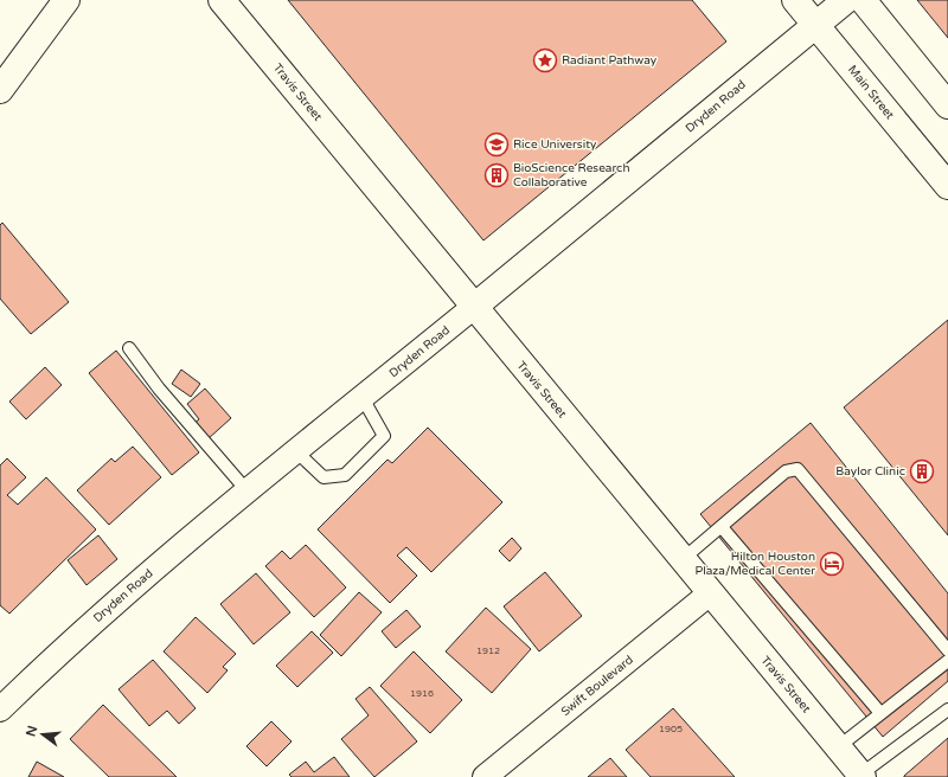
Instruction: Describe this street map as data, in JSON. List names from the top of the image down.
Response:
{
  "streets": {
    "street": [
      "Travis Street",
      "Main Street",
      "Dryden Road",
      "Swift Boulevard"
    ]
  },
  "crossings": [
    ["Travis Street", "Dryden Road"],
    ["Travis Street", "Swift Boulevard"],
    ["Main Street", "Dryden Road"]
  ],
  "places": {
    "place": ["Radiant Pathway"],
    "school or university": ["Rice University"],
    "building": ["BioScience Research Collaborative", "Baylor Clinic"],
    "hotel": ["Hilton Houston Plaza/Medical Center"]
  },
  "house_numbers": ["1912", "1916", "1905"],
  "north": "left"
}
